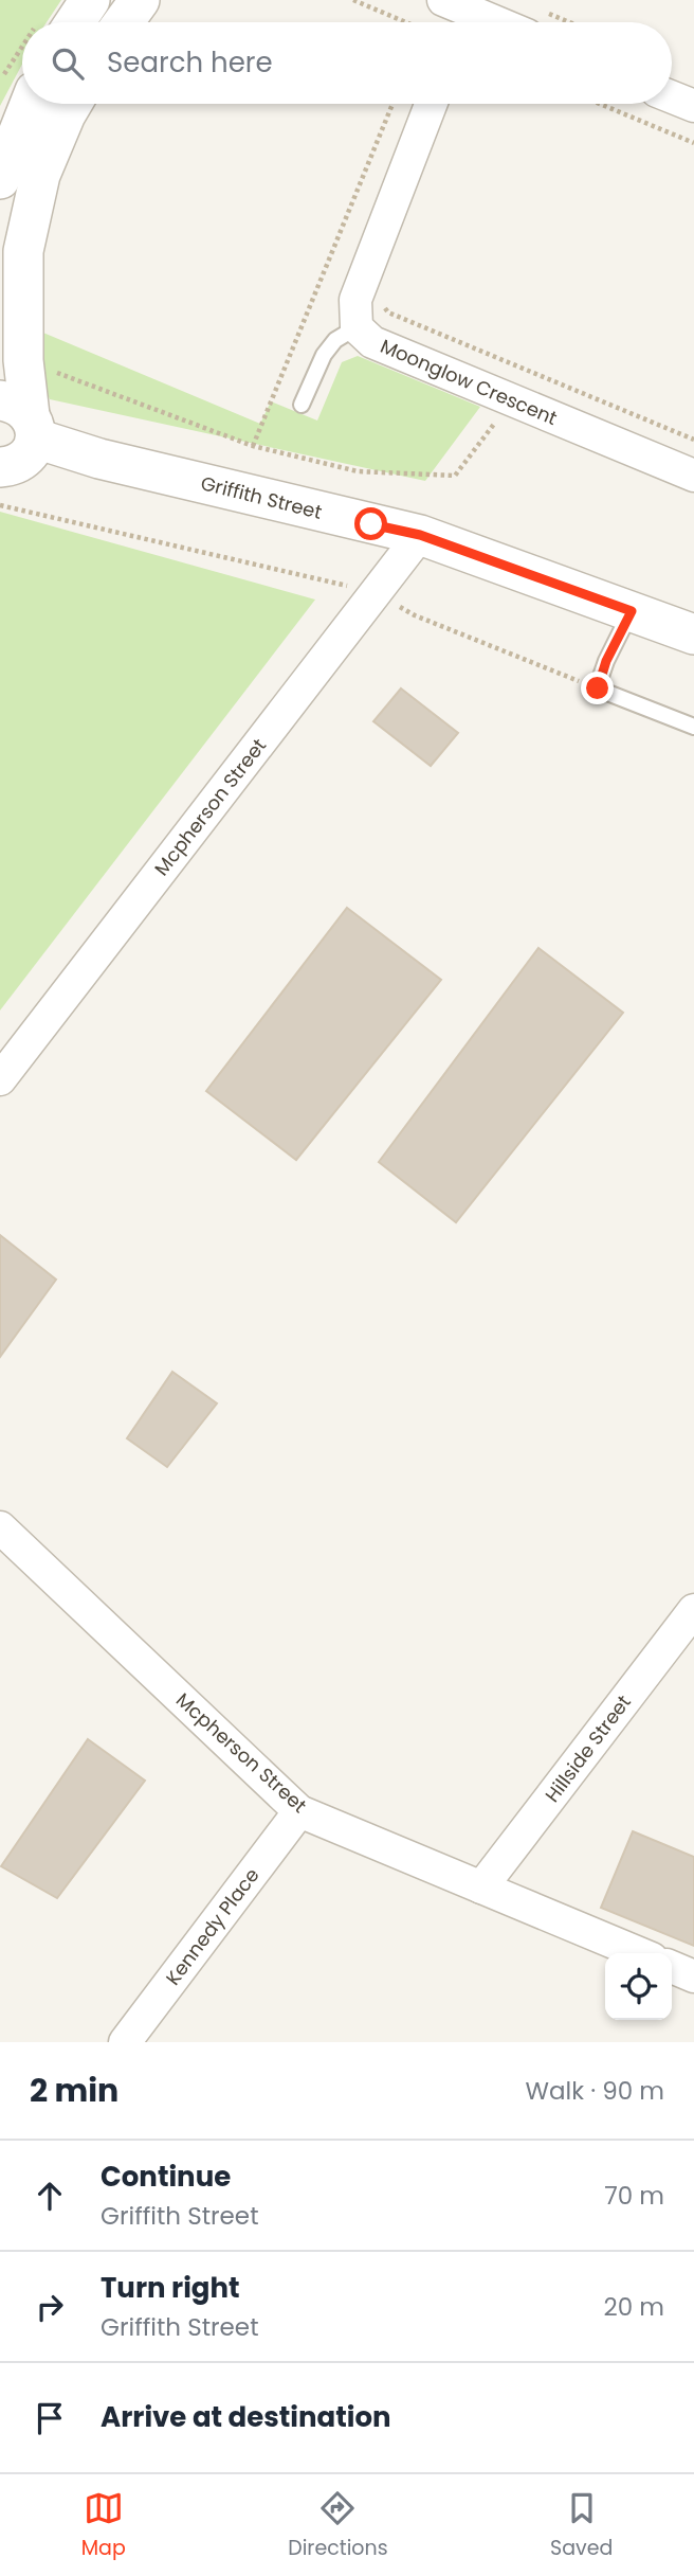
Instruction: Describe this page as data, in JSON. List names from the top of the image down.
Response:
{
  "streets": {
    "street": [
      "Moonglow Crescent",
      "Griffith Street",
      "Mcpherson Street",
      "Hillside Street",
      "Kennedy Place"
    ]
  },
  "crossings": [
    ["Griffith Street", "Mcpherson Street"],
    ["Mcpherson Street", "Hillside Street"],
    ["Mcpherson Street", "Kennedy Place"]
  ],
  "page": {
    "search": "Search here",
    "heading": ["2 min", "Walk · 90 m"],
    "list": [
      ["Continue", "Griffith Street", "70 m"],
      ["Turn right", "Griffith Street", "20 m"],
      "Arrive at destination"
    ],
    "nav": ["Map", "Directions", "Saved"]
  }
}
